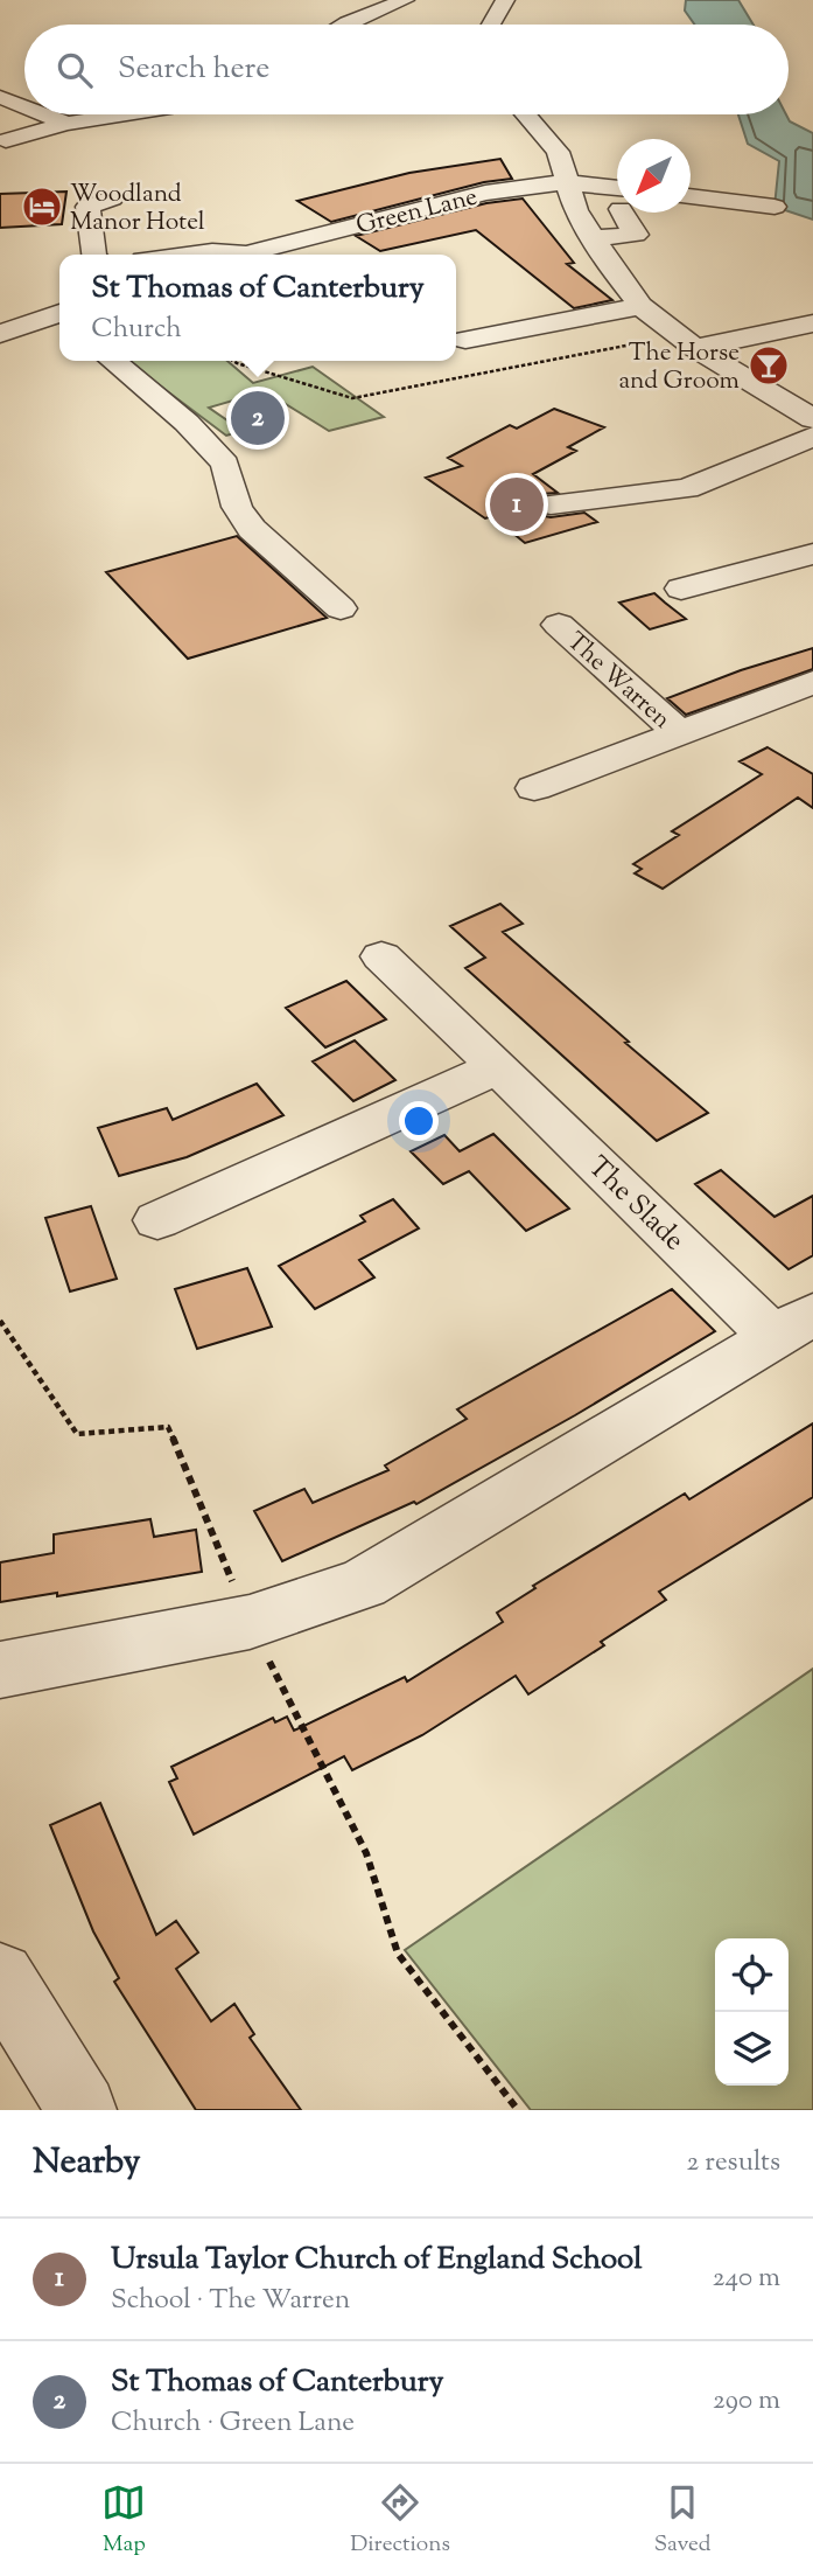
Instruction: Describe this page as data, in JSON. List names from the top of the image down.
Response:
{
  "streets": {
    "street": ["Green Lane", "The Warren", "The Slade"]
  },
  "places": {
    "hotel": ["Woodland Manor Hotel"],
    "bar": ["The Horse and Groom"]
  },
  "north": "bottom left",
  "page": {
    "search": "Search here",
    "popup": ["St Thomas of Canterbury", "Church"],
    "pins": ["2", "1"],
    "heading": ["Nearby", "2 results"],
    "list": [
      {
        "mark": "1",
        "name": "Ursula Taylor Church of England School",
        "note": "School · The Warren",
        "value": "240 m"
      },
      {
        "mark": "2",
        "name": "St Thomas of Canterbury",
        "note": "Church · Green Lane",
        "value": "290 m"
      }
    ],
    "nav": ["Map", "Directions", "Saved"]
  }
}
